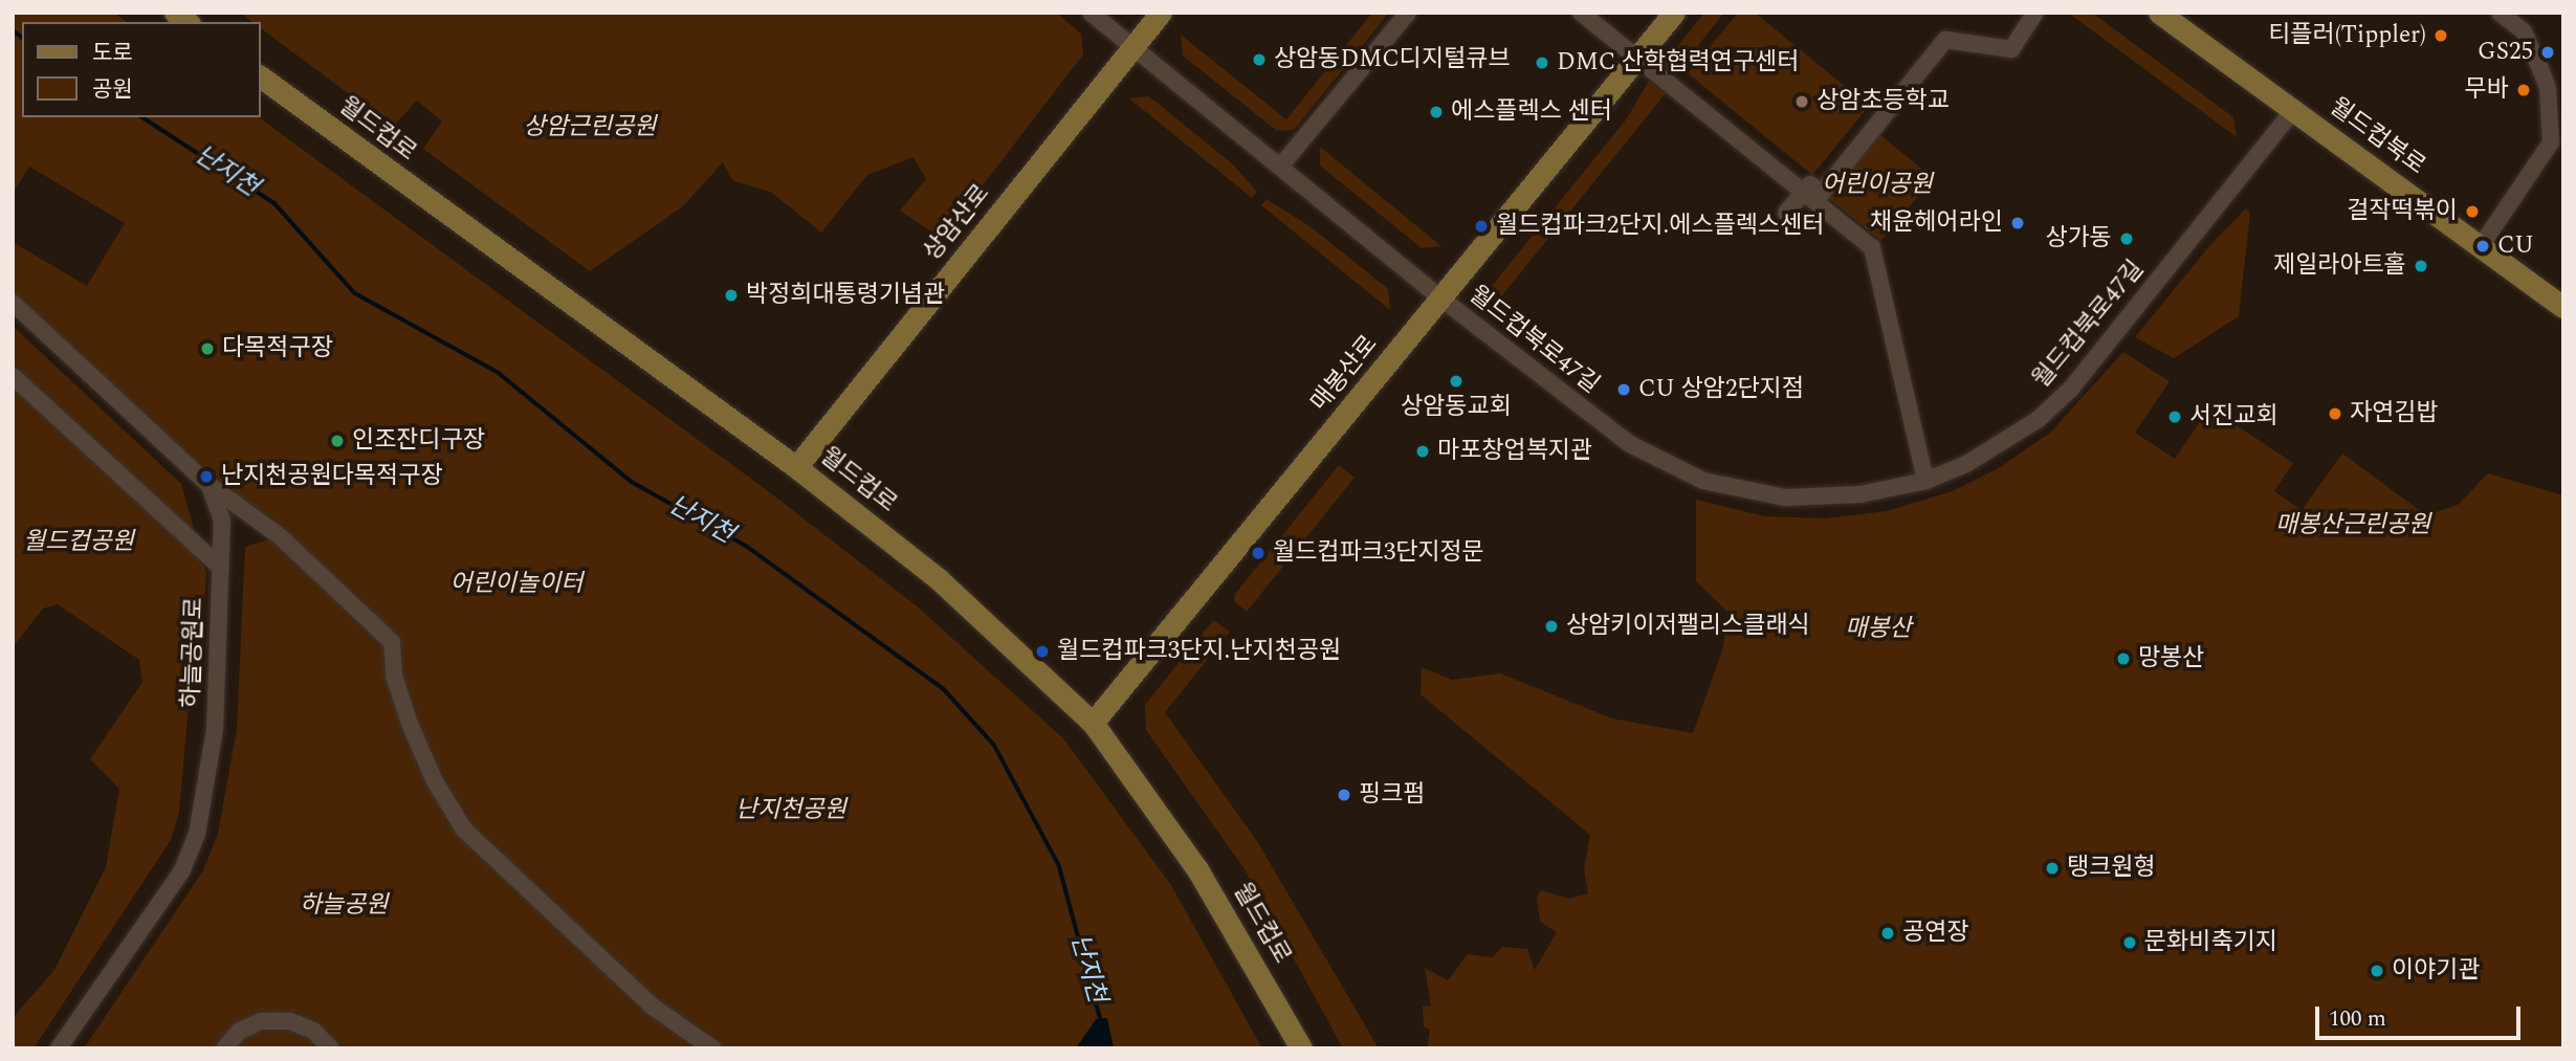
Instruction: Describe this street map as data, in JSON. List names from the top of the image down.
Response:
{
  "streets": {
    "main road": [
      "월드컵로",
      "월드컵북로",
      "상암산로",
      "매봉산로"
    ],
    "street": ["월드컵북로47길", "하늘공원로"]
  },
  "crossings": [
    ["월드컵로", "상암산로"],
    ["월드컵로", "매봉산로"],
    ["월드컵북로", "월드컵북로47길"],
    ["월드컵북로47길", "매봉산로"]
  ],
  "water": ["난지천"],
  "parks": [
    "상암근린공원",
    "어린이공원",
    "매봉산근린공원",
    "월드컵공원",
    "어린이놀이터",
    "매봉산",
    "난지천공원",
    "하늘공원"
  ],
  "places": [
    "티플러(Tippler)",
    "GS25",
    "상암동DMC디지털큐브",
    "DMC 산학협력연구센터",
    "무바",
    "상암초등학교",
    "에스플렉스 센터",
    "걸작떡볶이",
    "채윤헤어라인",
    "월드컵파크2단지.에스플렉스센터",
    "상가동",
    "CU",
    "제일라아트홀",
    "박정희대통령기념관",
    "다목적구장",
    "상암동교회",
    "CU 상암2단지점",
    "자연김밥",
    "서진교회",
    "인조잔디구장",
    "마포창업복지관",
    "난지천공원다목적구장",
    "월드컵파크3단지정문",
    "상암키이저팰리스클래식",
    "월드컵파크3단지.난지천공원",
    "망봉산",
    "핑크펌",
    "탱크원형",
    "공연장",
    "문화비축기지",
    "이야기관"
  ],
  "legend": ["도로", "공원"],
  "scale_bar": "100 m"
}
